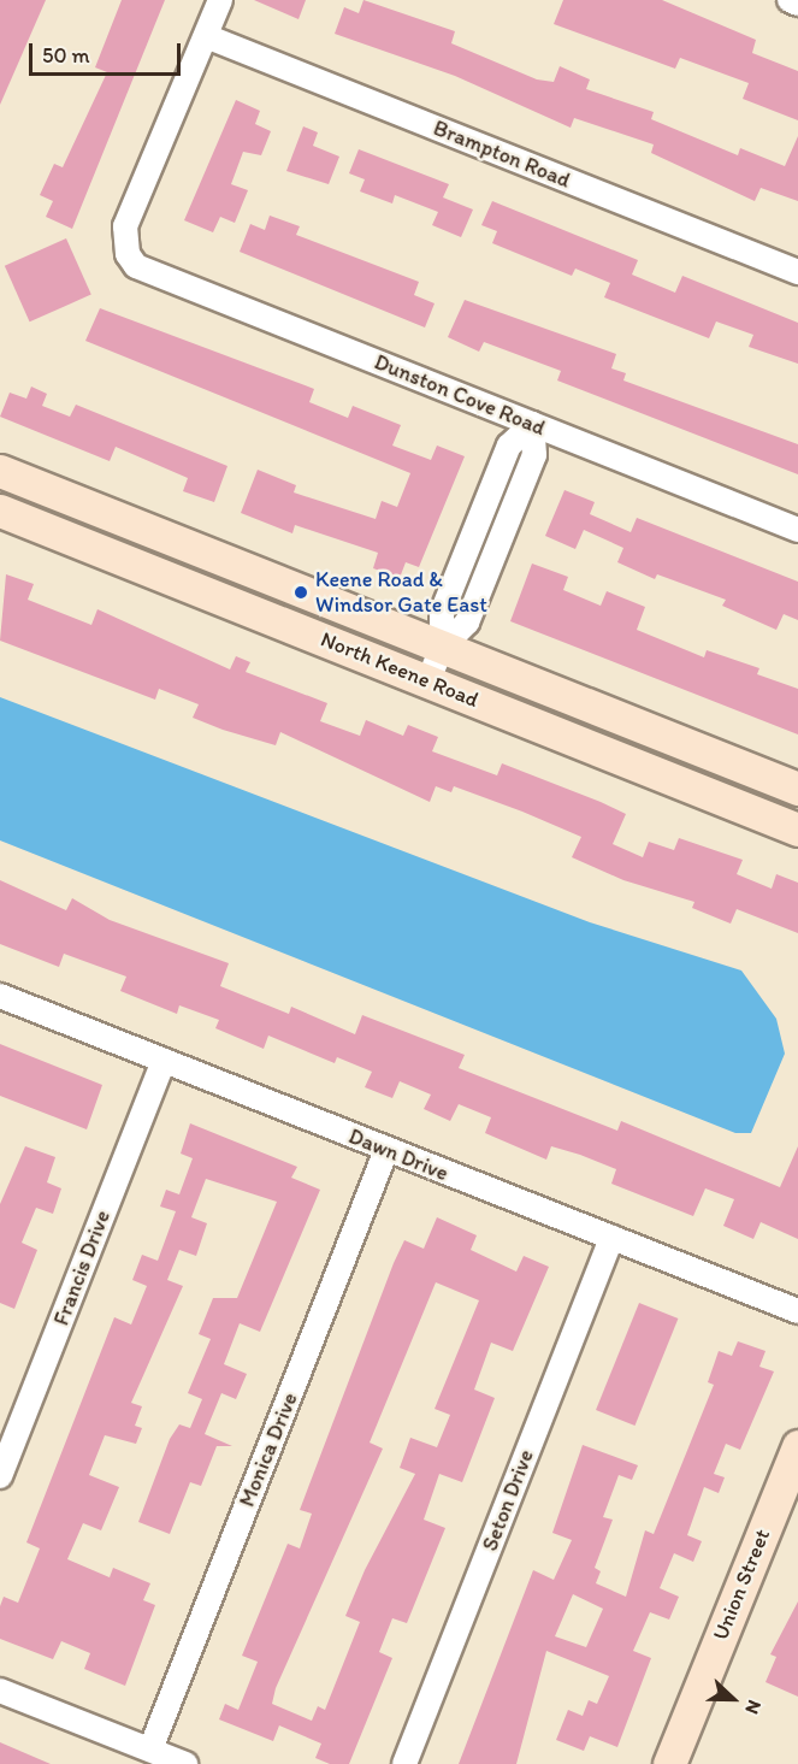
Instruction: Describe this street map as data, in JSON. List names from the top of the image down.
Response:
{
  "streets": {
    "main road": ["North Keene Road", "Union Street"],
    "street": [
      "Brampton Road",
      "Dunston Cove Road",
      "Dawn Drive",
      "Francis Drive",
      "Monica Drive",
      "Seton Drive"
    ]
  },
  "crossings": [
    ["Brampton Road", "Dunston Cove Road"],
    ["Dawn Drive", "Francis Drive"],
    ["Dawn Drive", "Monica Drive"],
    ["Dawn Drive", "Seton Drive"]
  ],
  "places": ["Keene Road & Windsor Gate East"],
  "scale_bar": "50 m",
  "north": "right"
}
